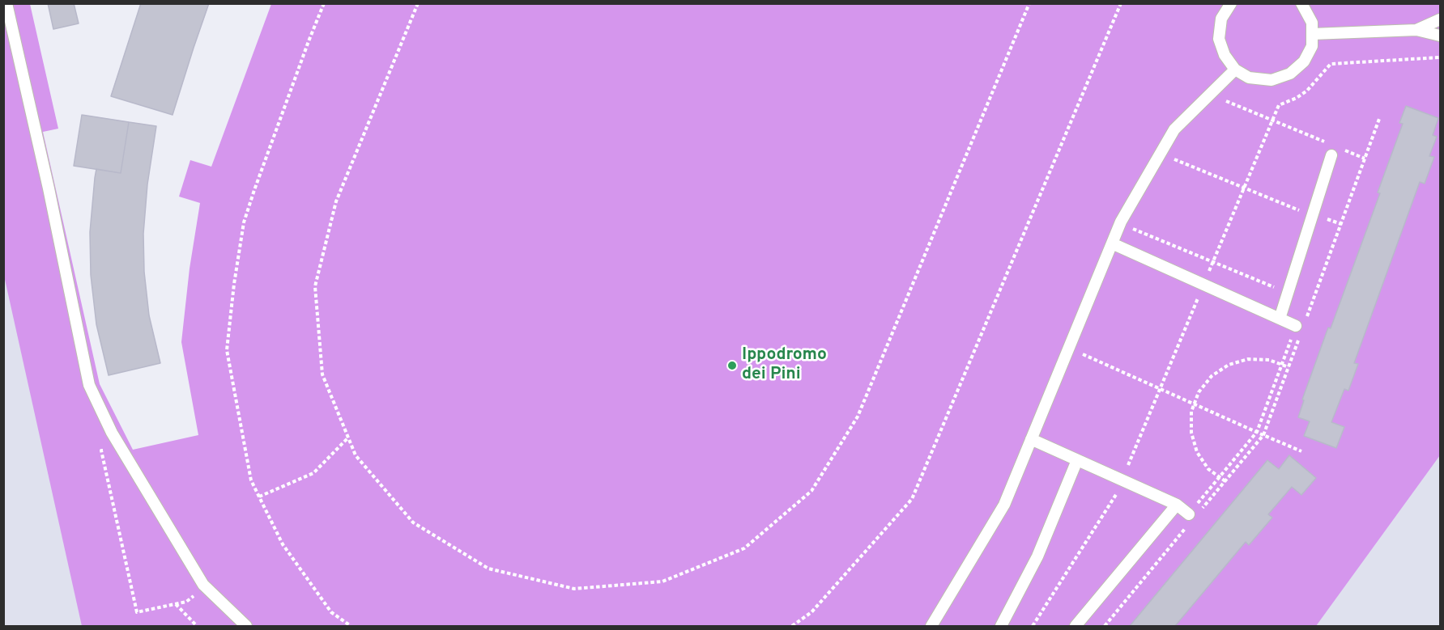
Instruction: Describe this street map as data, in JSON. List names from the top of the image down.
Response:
{
  "places": ["Ippodromo dei Pini"]
}
